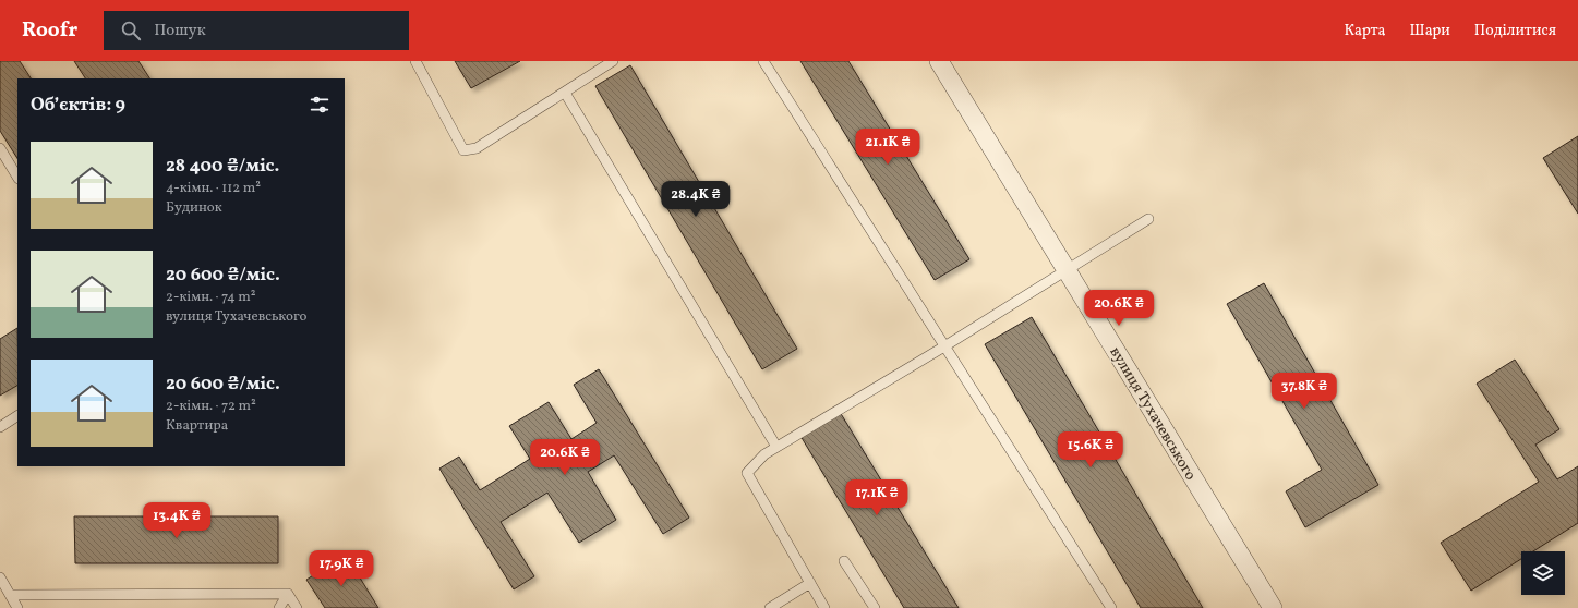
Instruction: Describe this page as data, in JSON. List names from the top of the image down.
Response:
{
  "streets": {
    "street": ["вулиця Тухачевського"]
  },
  "page": {
    "header": "Roofr",
    "search": "Пошук",
    "nav": ["Карта", "Шари", "Поділитися"],
    "heading": "Об’єктів: 9",
    "price": [
      "21.1K ₴",
      "28.4K ₴",
      "20.6K ₴",
      "37.8K ₴",
      "15.6K ₴",
      "20.6K ₴",
      "17.1K ₴",
      "13.4K ₴",
      "17.9K ₴"
    ],
    "list": [
      {
        "name": "28 400 ₴/міс.",
        "note": "4-кімн. · 112 m² · Будинок"
      },
      {
        "name": "20 600 ₴/міс.",
        "note": "2-кімн. · 74 m² · вулиця Тухачевського"
      },
      {
        "name": "20 600 ₴/міс.",
        "note": "2-кімн. · 72 m² · Квартира"
      }
    ]
  }
}
